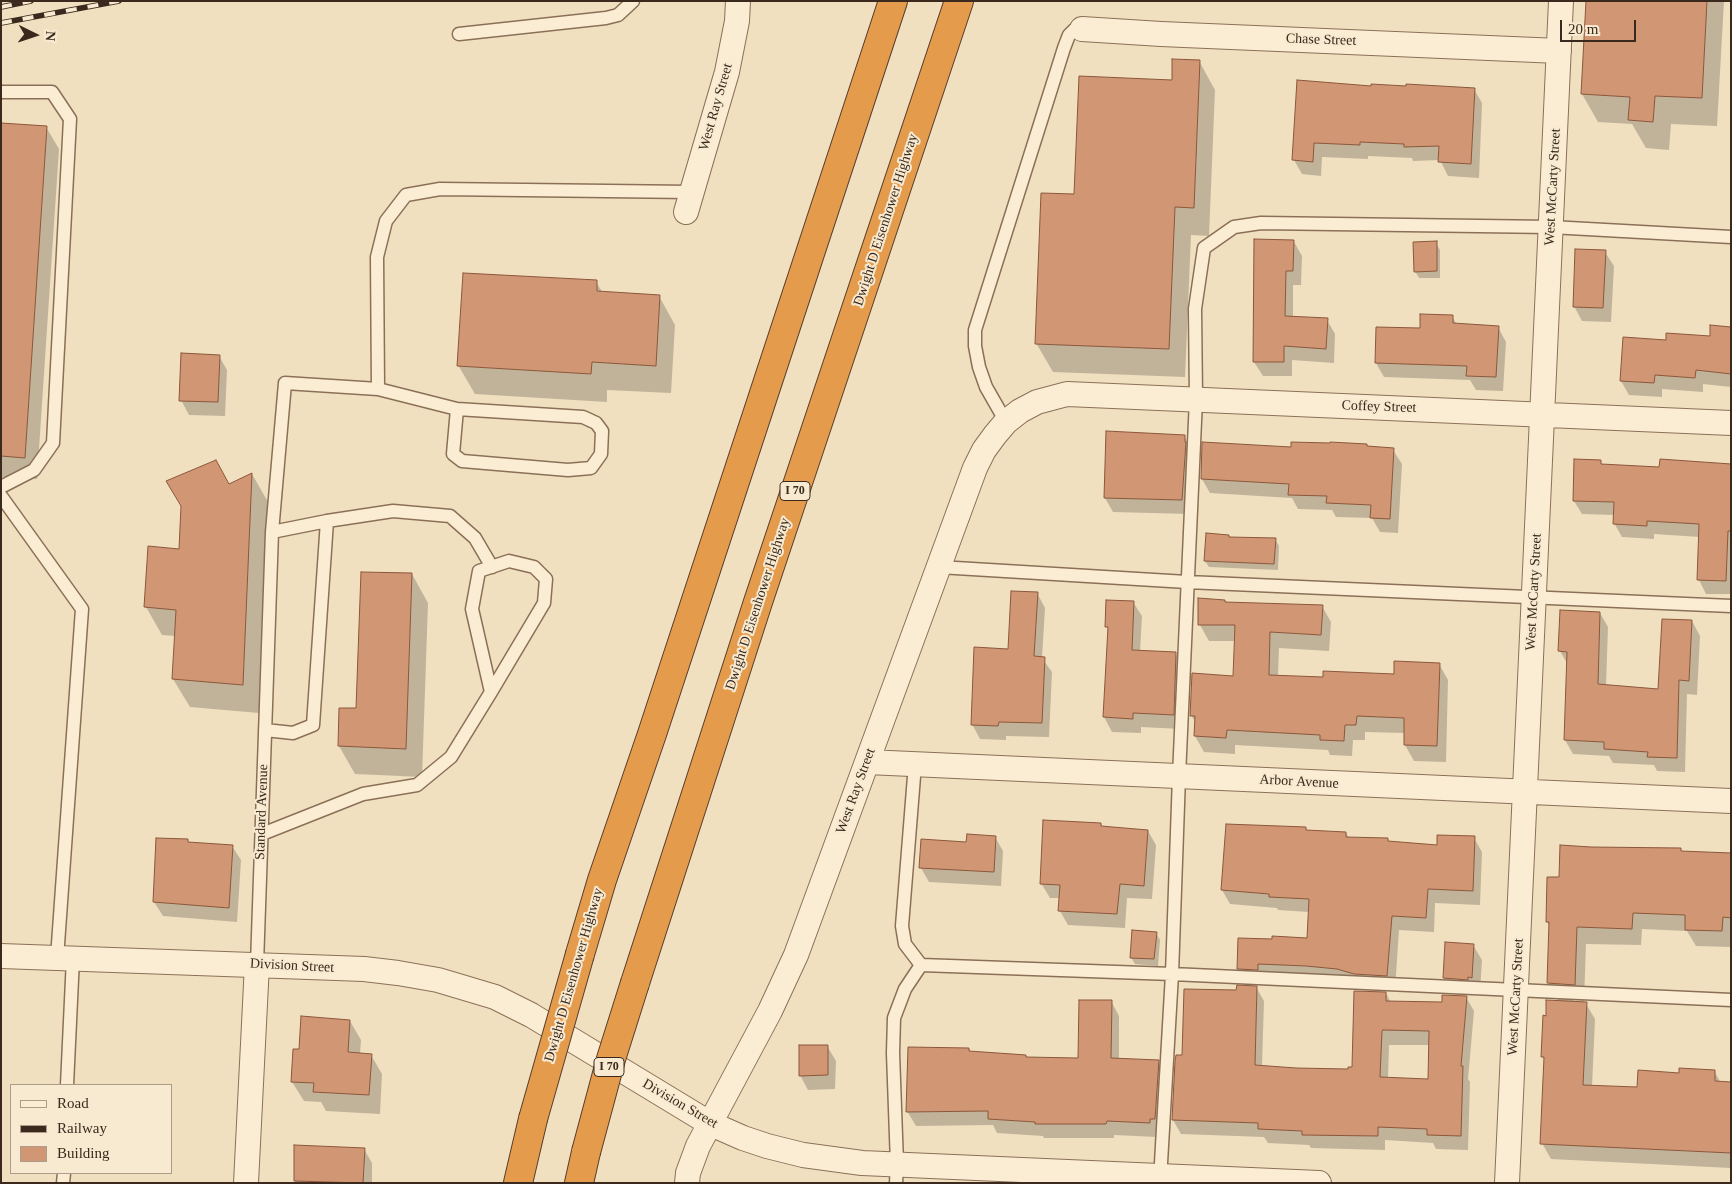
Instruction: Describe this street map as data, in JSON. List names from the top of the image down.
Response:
{
  "streets": {
    "highway": ["Dwight D Eisenhower Highway", "I 70"],
    "street": [
      "Chase Street",
      "West Ray Street",
      "West McCarty Street",
      "Coffey Street",
      "Arbor Avenue",
      "Standard Avenue",
      "Division Street"
    ]
  },
  "crossings": [
    ["Chase Street", "West McCarty Street"],
    ["West Ray Street", "Coffey Street"],
    ["West Ray Street", "Arbor Avenue"],
    ["West Ray Street", "Division Street"],
    ["West McCarty Street", "Coffey Street"],
    ["West McCarty Street", "Arbor Avenue"],
    ["Standard Avenue", "Division Street"]
  ],
  "legend": ["Road", "Railway", "Building"],
  "scale_bar": "20 m",
  "north": "right"
}
